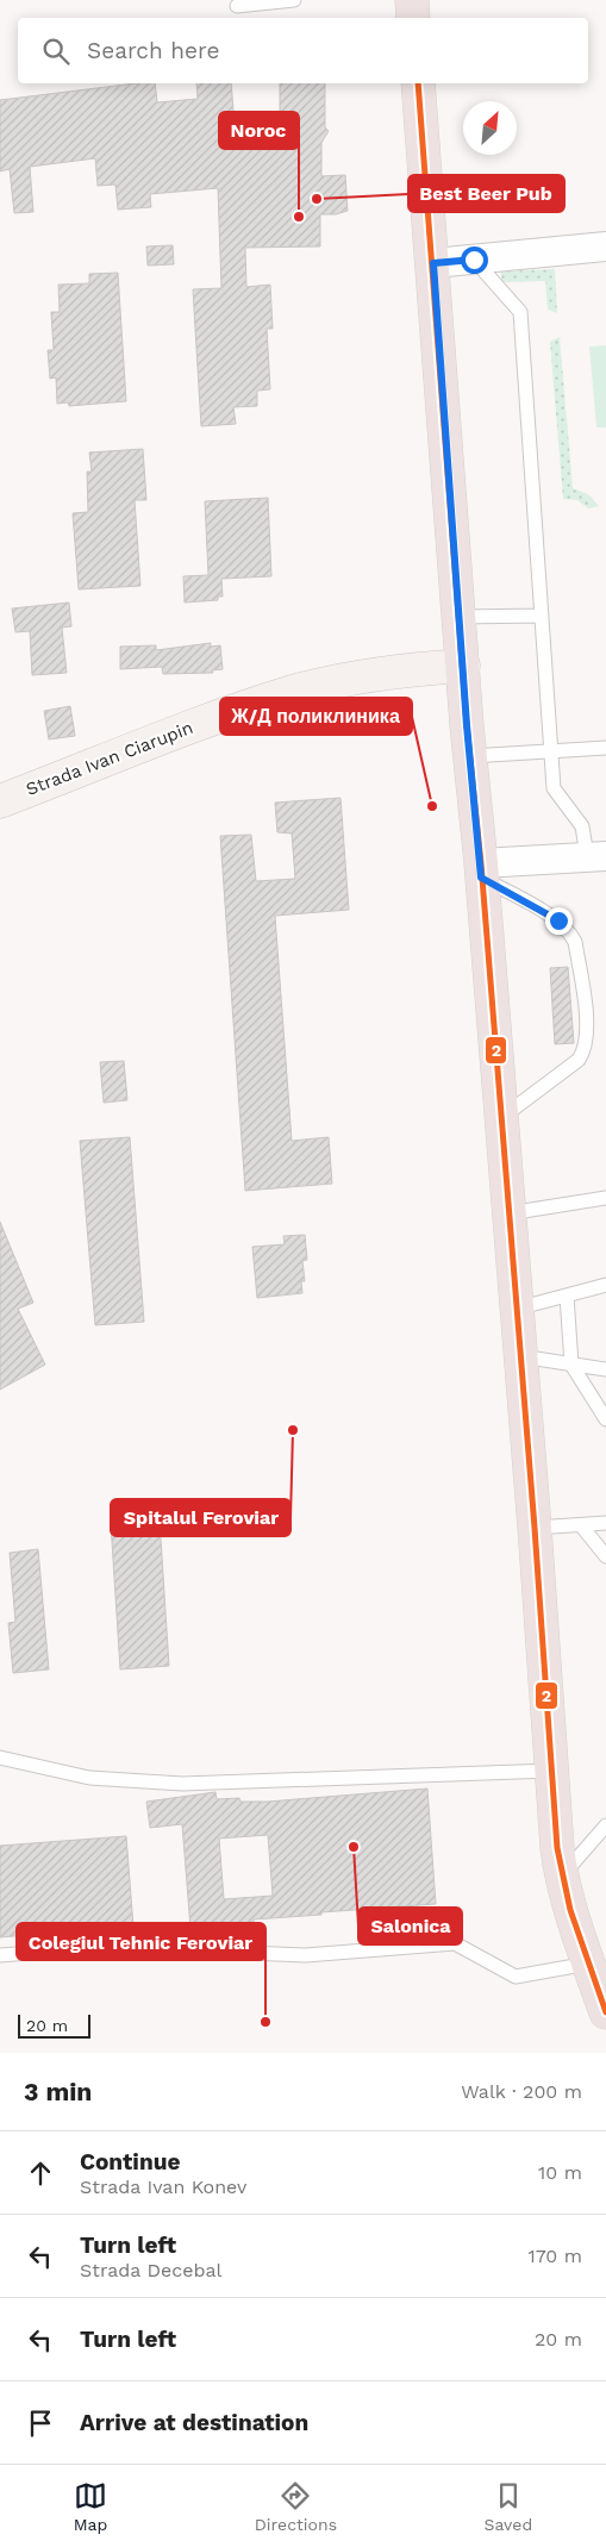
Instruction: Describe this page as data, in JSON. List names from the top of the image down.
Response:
{
  "streets": {
    "street": ["Strada Ivan Ciarupin"]
  },
  "places": [
    "Best Beer Pub",
    "Noroc",
    "Ж/Д поликлиника",
    "Spitalul Feroviar",
    "Salonica",
    "Colegiul Tehnic Feroviar"
  ],
  "lines": ["transit line 2"],
  "scale_bar": "20 m",
  "north": "top right",
  "page": {
    "search": "Search here",
    "scale": "20 m",
    "heading": ["3 min", "Walk · 200 m"],
    "list": [
      ["Continue", "Strada Ivan Konev", "10 m"],
      ["Turn left", "Strada Decebal", "170 m"],
      ["Turn left", "20 m"],
      "Arrive at destination"
    ],
    "nav": ["Map", "Directions", "Saved"]
  }
}
